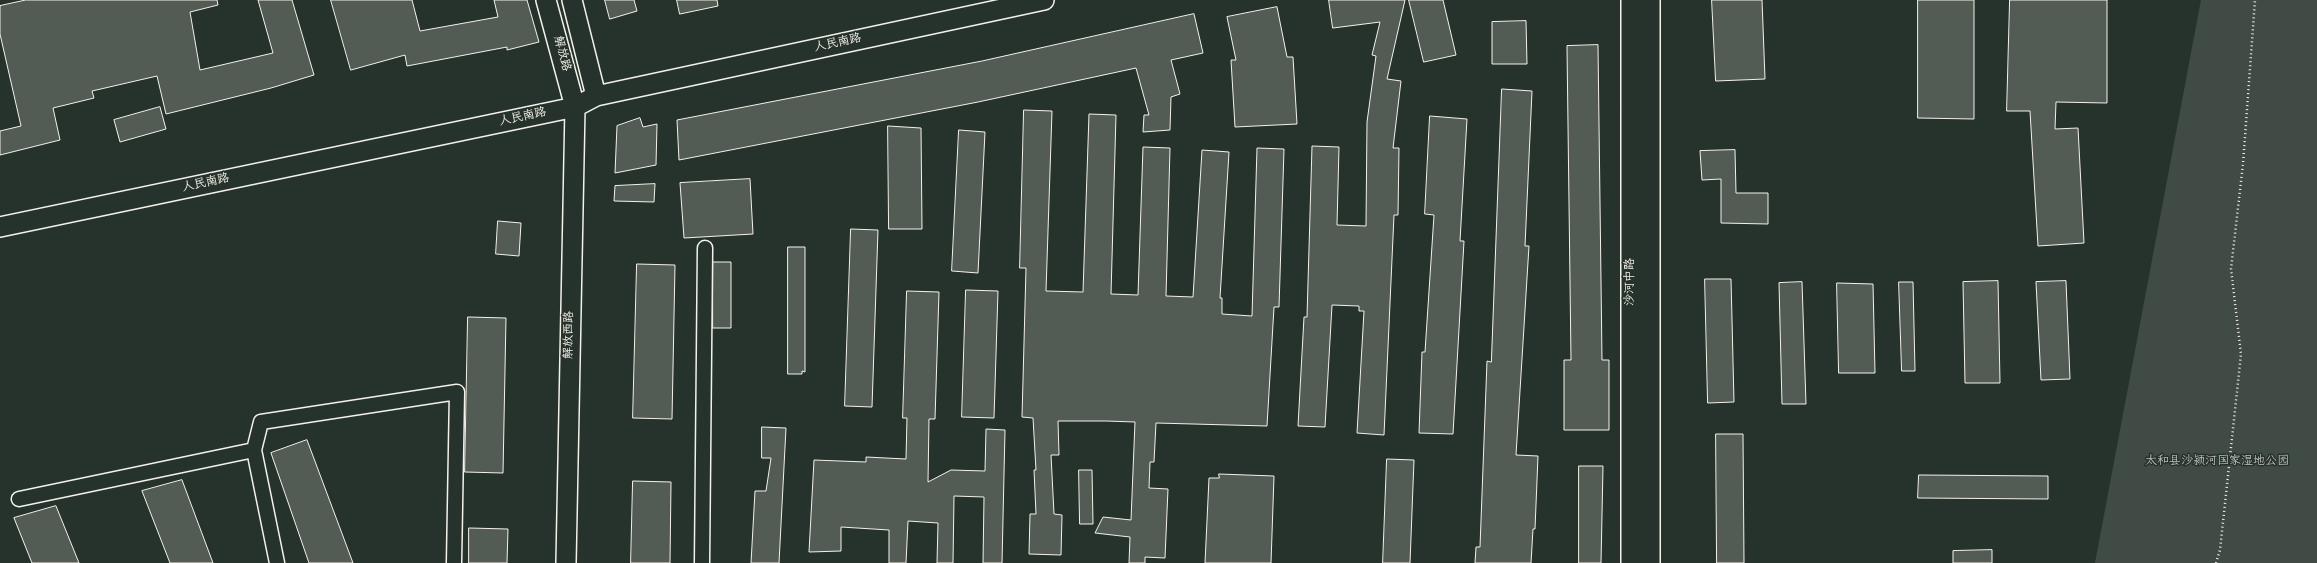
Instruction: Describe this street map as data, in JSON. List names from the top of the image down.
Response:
{
  "streets": {
    "main road": [
      "人民南路",
      "解放路",
      "沙河中路",
      "解放西路"
    ]
  },
  "crossings": [
    ["人民南路", "解放路"],
    ["人民南路", "解放西路"],
    ["解放路", "解放西路"]
  ],
  "parks": ["太和县沙颍河国家湿地公园"]
}
